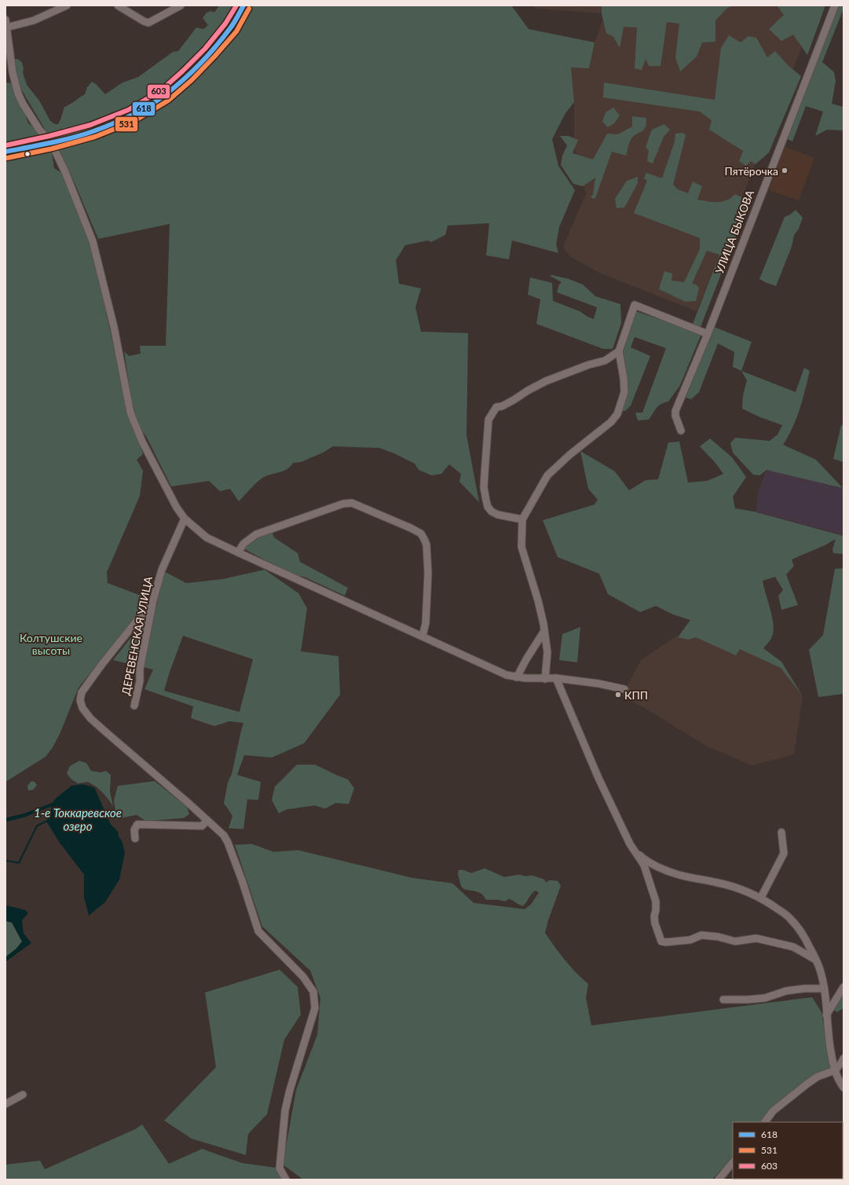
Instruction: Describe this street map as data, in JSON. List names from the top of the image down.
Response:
{
  "streets": {
    "street": ["УЛИЦА БЫКОВА", "ДЕРЕВЕНСКАЯ УЛИЦА"]
  },
  "water": ["1-е Токкаревское озеро"],
  "parks": ["Колтушские высоты"],
  "places": ["Пятёрочка", "КПП"],
  "lines": ["transit line 618", "transit line 603", "transit line 531"],
  "legend": ["618", "531", "603"]
}
